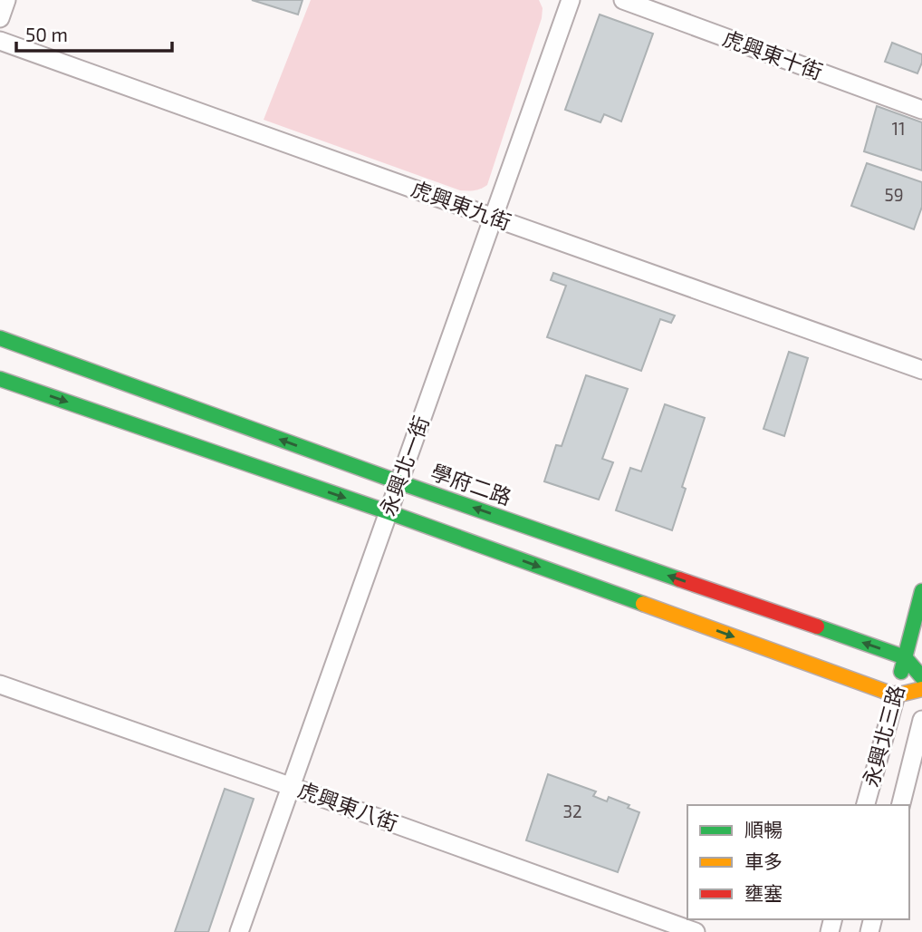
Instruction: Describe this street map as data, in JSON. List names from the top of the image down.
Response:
{
  "streets": {
    "street": [
      "虎興東十街",
      "虎興東九街",
      "永興北一街",
      "學府二路",
      "永興北三路",
      "虎興東八街"
    ]
  },
  "crossings": [
    ["虎興東九街", "永興北一街"],
    ["永興北一街", "學府二路"],
    ["永興北一街", "虎興東八街"],
    ["學府二路", "永興北三路"]
  ],
  "house_numbers": ["11", "59", "32"],
  "legend": ["順暢", "車多", "壅塞"],
  "scale_bar": "50 m"
}
